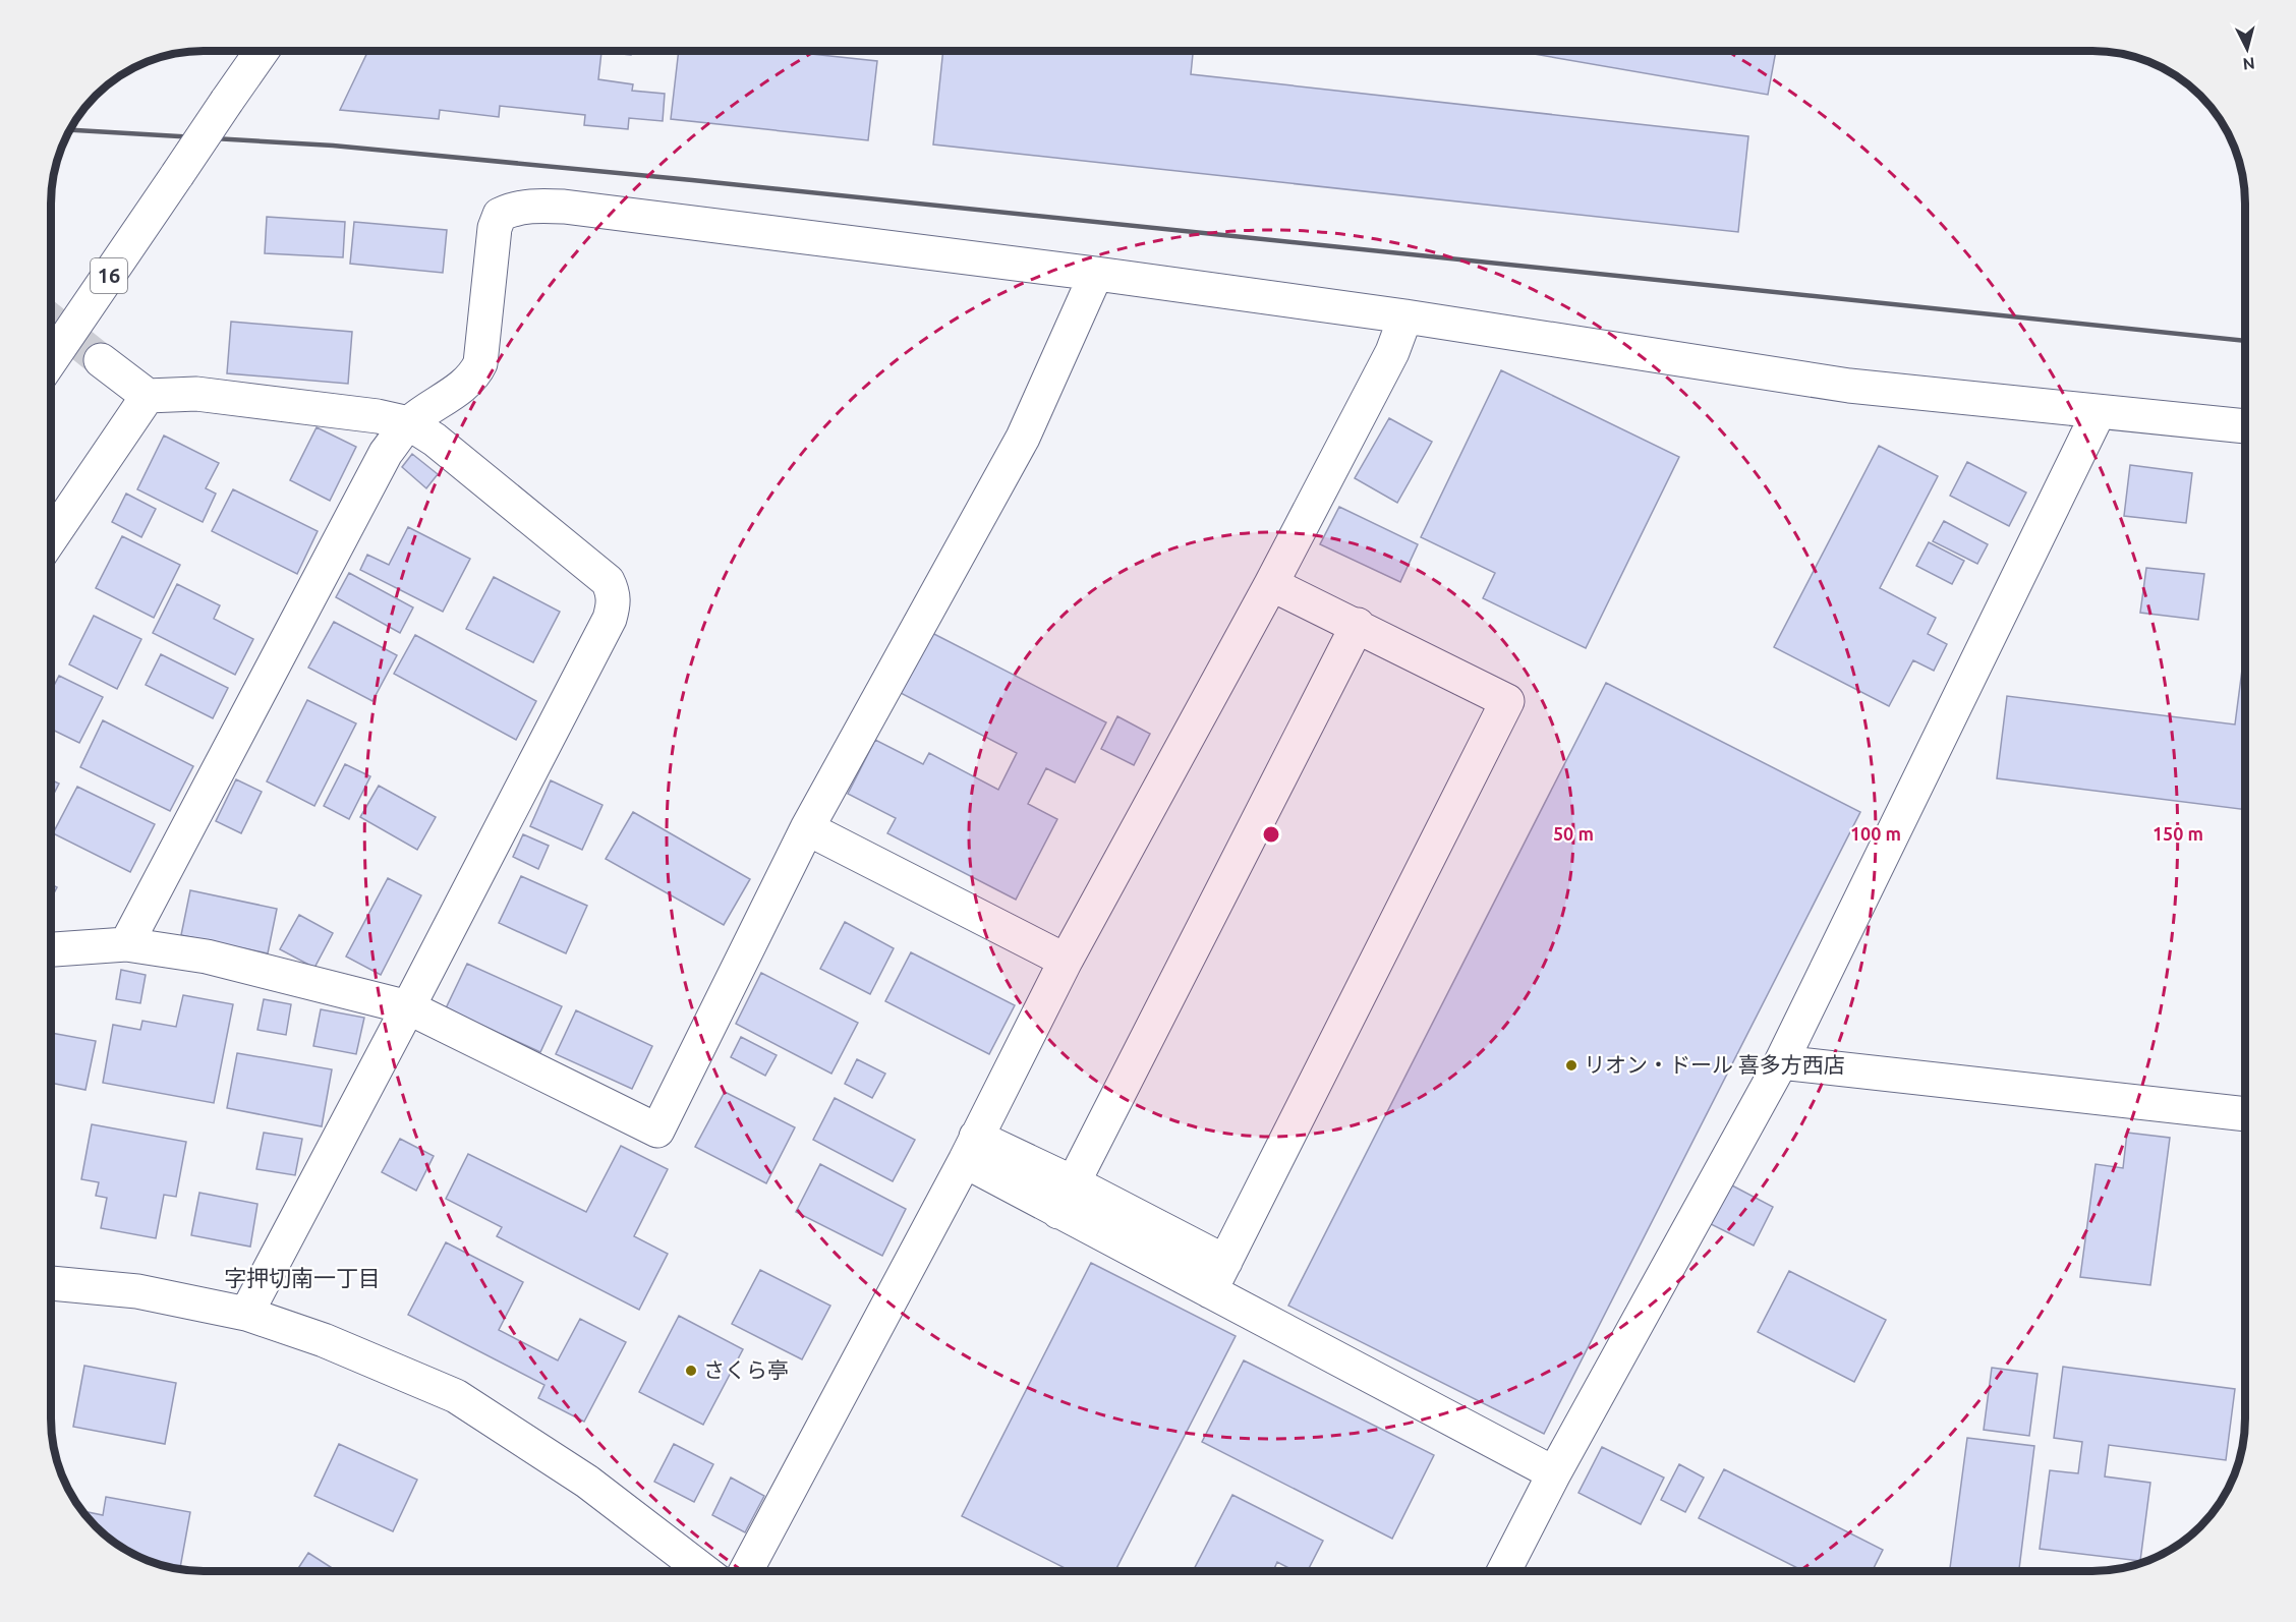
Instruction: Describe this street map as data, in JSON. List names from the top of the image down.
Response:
{
  "streets": {
    "street": ["16"]
  },
  "districts": ["字押切南一丁目"],
  "places": ["リオン・ドール 喜多方西店", "さくら亭"],
  "north": "bottom",
  "rings": ["50 m", "100 m", "150 m"]
}
